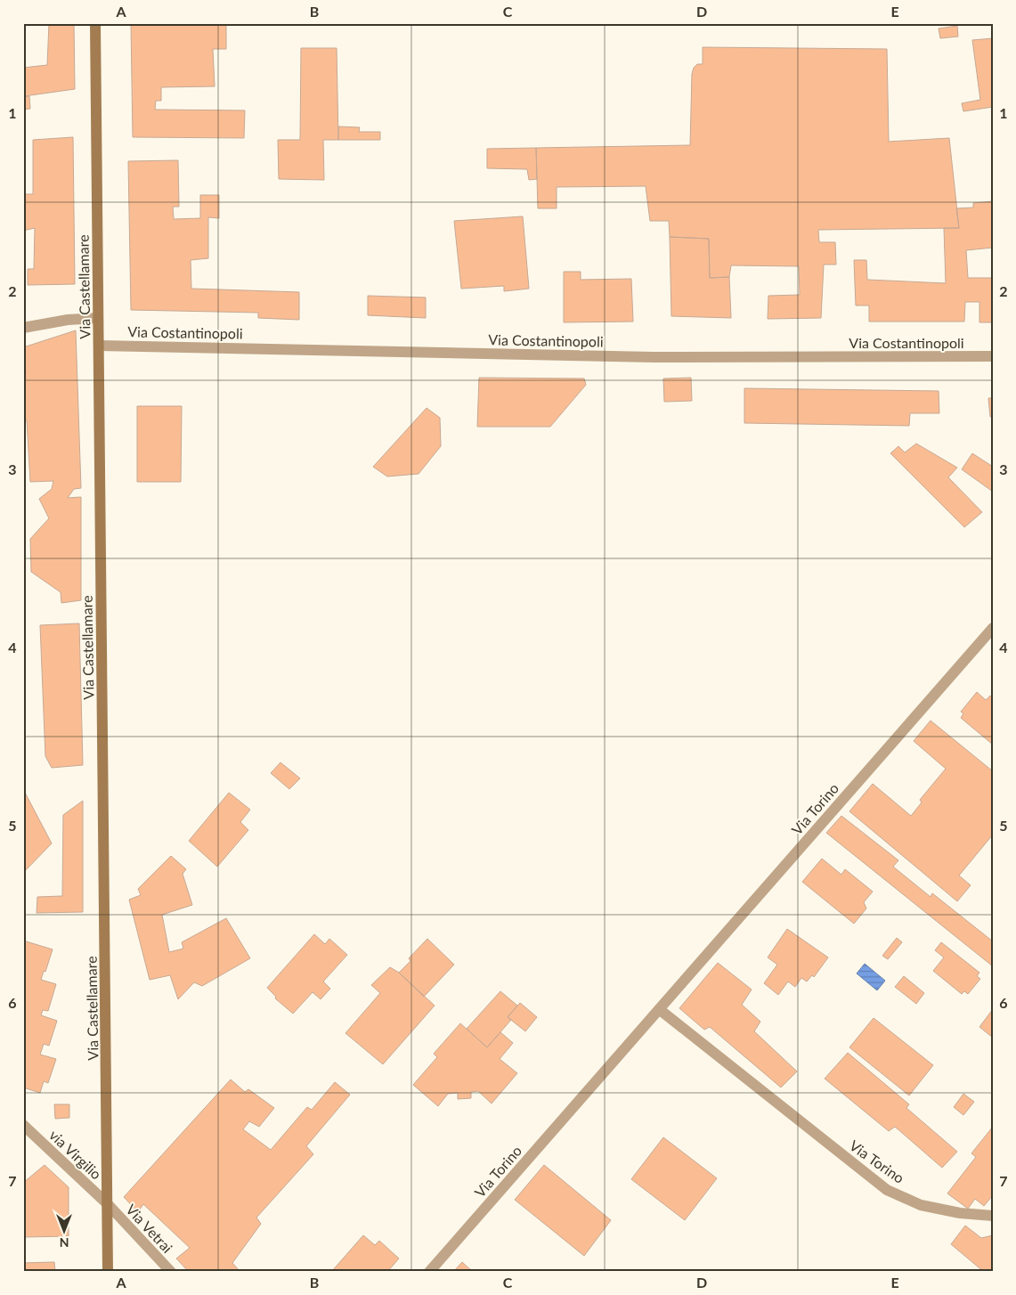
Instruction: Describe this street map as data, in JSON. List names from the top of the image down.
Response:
{
  "streets": {
    "main road": ["Via Castellamare"],
    "street": [
      "Via Costantinopoli",
      "Via Torino",
      "via Virgilio",
      "Via Vetrai"
    ]
  },
  "crossings": [
    ["Via Castellamare", "Via Costantinopoli"],
    ["Via Castellamare", "via Virgilio"],
    ["Via Castellamare", "Via Vetrai"],
    ["via Virgilio", "Via Vetrai"]
  ],
  "north": "bottom",
  "grid": {
    "columns": [
      "A",
      "B",
      "C",
      "D",
      "E"
    ],
    "rows": [
      "1",
      "2",
      "3",
      "4",
      "5",
      "6",
      "7"
    ]
  }
}
